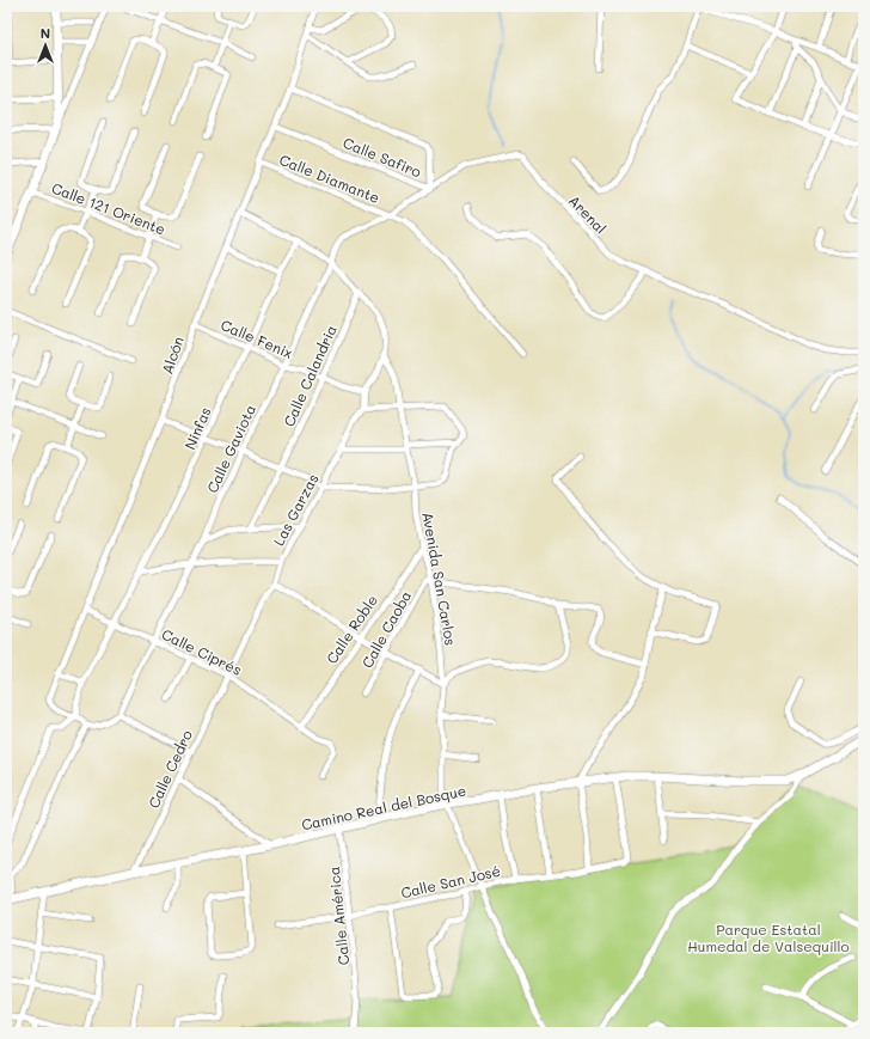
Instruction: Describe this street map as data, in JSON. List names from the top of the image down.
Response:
{
  "streets": {
    "street": [
      "Calle Safiro",
      "Calle Diamante",
      "Calle 121 Oriente",
      "Arenal",
      "Calle Fenix",
      "Alcón",
      "Calle Calandria",
      "Ninfas",
      "Calle Gaviota",
      "Las Garzas",
      "Avenida San Carlos",
      "Calle Roble",
      "Calle Caoba",
      "Calle Ciprés",
      "Calle Cedro",
      "Camino Real del Bosque",
      "Calle San José",
      "Calle América"
    ]
  },
  "crossings": [
    ["Calle Safiro", "Arenal"],
    ["Calle Safiro", "Alcón"],
    ["Calle Diamante", "Arenal"],
    ["Calle Diamante", "Alcón"],
    ["Arenal", "Calle Gaviota"],
    ["Arenal", "Avenida San Carlos"],
    ["Calle Fenix", "Alcón"],
    ["Calle Fenix", "Calle Calandria"],
    ["Calle Fenix", "Ninfas"],
    ["Calle Fenix", "Calle Gaviota"],
    ["Alcón", "Ninfas"],
    ["Alcón", "Avenida San Carlos"],
    ["Alcón", "Calle Ciprés"],
    ["Calle Calandria", "Avenida San Carlos"],
    ["Ninfas", "Avenida San Carlos"],
    ["Ninfas", "Calle Ciprés"],
    ["Calle Gaviota", "Avenida San Carlos"],
    ["Calle Gaviota", "Calle Ciprés"],
    ["Las Garzas", "Calle Ciprés"],
    ["Las Garzas", "Calle Cedro"],
    ["Avenida San Carlos", "Calle Roble"],
    ["Avenida San Carlos", "Calle Caoba"],
    ["Avenida San Carlos", "Camino Real del Bosque"],
    ["Avenida San Carlos", "Calle San José"],
    ["Calle Roble", "Calle Ciprés"],
    ["Calle Ciprés", "Calle Cedro"],
    ["Calle Cedro", "Camino Real del Bosque"],
    ["Camino Real del Bosque", "Calle San José"],
    ["Camino Real del Bosque", "Calle América"],
    ["Calle San José", "Calle América"]
  ],
  "parks": ["Parque Estatal Humedal de Valsequillo"],
  "north": "top"
}
